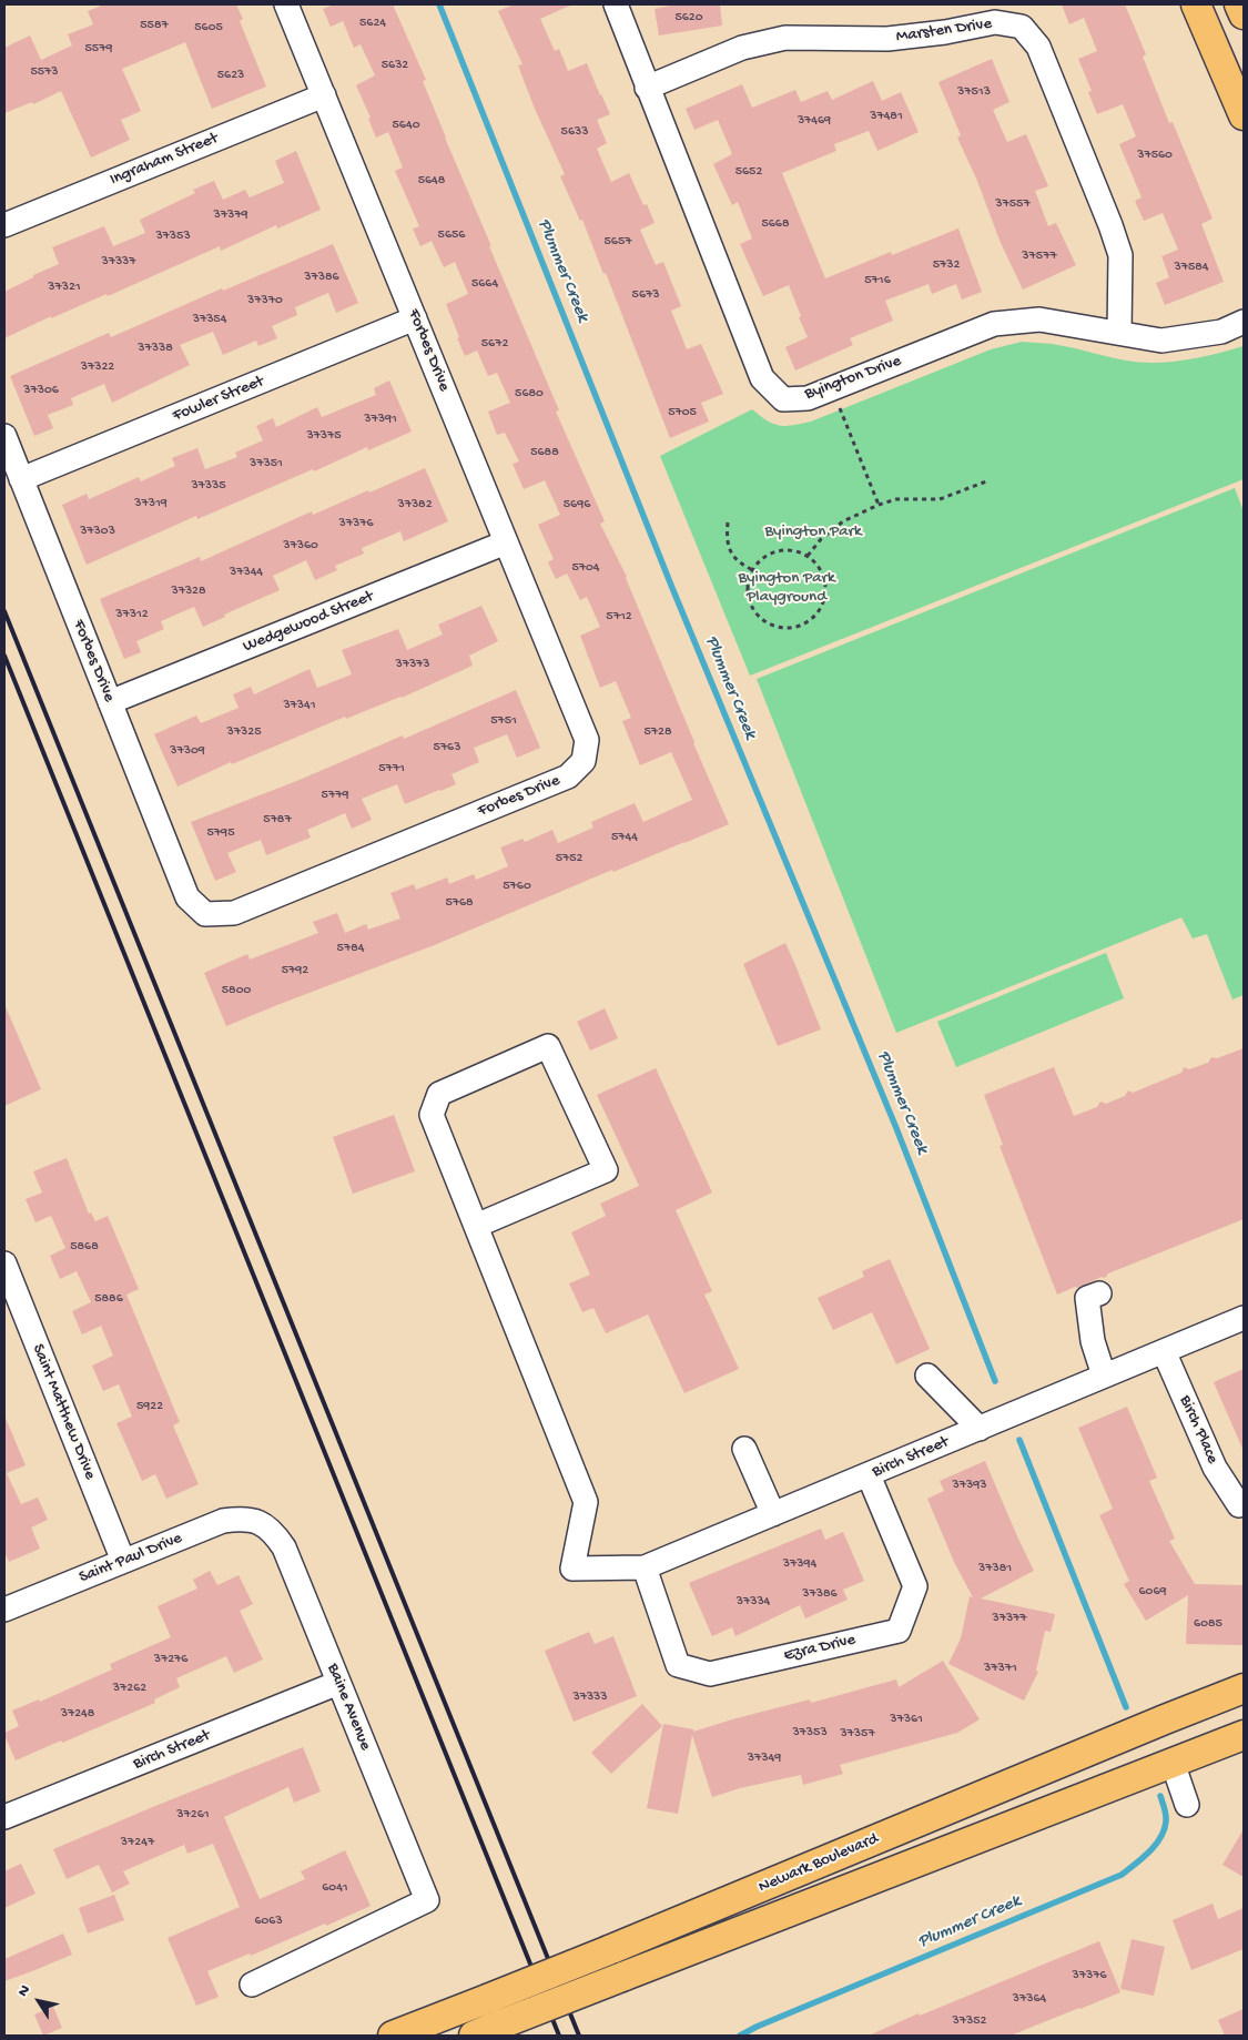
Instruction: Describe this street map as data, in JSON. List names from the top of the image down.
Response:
{
  "streets": {
    "main road": ["Newark Boulevard"],
    "street": [
      "Marsten Drive",
      "Ingraham Street",
      "Forbes Drive",
      "Byington Drive",
      "Fowler Street",
      "Wedgewood Street",
      "Saint Matthew Drive",
      "Birch Place",
      "Birch Street",
      "Saint Paul Drive",
      "Ezra Drive",
      "Baine Avenue"
    ]
  },
  "crossings": [
    ["Marsten Drive", "Byington Drive"],
    ["Ingraham Street", "Forbes Drive"],
    ["Forbes Drive", "Fowler Street"],
    ["Forbes Drive", "Wedgewood Street"],
    ["Saint Matthew Drive", "Saint Paul Drive"],
    ["Birch Place", "Birch Street"],
    ["Birch Street", "Ezra Drive"],
    ["Birch Street", "Baine Avenue"],
    ["Saint Paul Drive", "Baine Avenue"]
  ],
  "water": ["Plummer Creek"],
  "parks": ["Byington Park", "Byington Park Playground"],
  "house_numbers": [
    "5620",
    "5624",
    "5587",
    "5605",
    "5579",
    "5632",
    "5573",
    "5623",
    "37513",
    "37481",
    "37469",
    "5640",
    "5633",
    "37560",
    "5652",
    "5648",
    "37557",
    "37379",
    "5668",
    "5656",
    "37353",
    "5657",
    "37577",
    "37337",
    "5732",
    "37584",
    "37386",
    "5716",
    "5664",
    "37321",
    "5673",
    "37370",
    "37354",
    "5672",
    "37338",
    "37322",
    "37306",
    "5680",
    "5705",
    "37391",
    "37375",
    "5688",
    "37351",
    "37335",
    "37319",
    "37382",
    "5696",
    "37376",
    "37303",
    "37360",
    "5704",
    "37344",
    "37328",
    "37312",
    "5712",
    "37373",
    "37341",
    "5751",
    "37325",
    "5728",
    "5763",
    "37309",
    "5771",
    "5779",
    "5787",
    "5795",
    "5744",
    "5752",
    "5760",
    "5768",
    "5784",
    "5792",
    "5800",
    "5868",
    "5886",
    "5922",
    "37393",
    "37394",
    "37381",
    "6069",
    "37386",
    "37334",
    "37377",
    "6085",
    "37276",
    "37371",
    "37262",
    "37333",
    "37248",
    "37361",
    "37353",
    "37357",
    "37349",
    "37261",
    "37247",
    "6041",
    "6063",
    "37376",
    "37364",
    "37352"
  ],
  "north": "top left"
}
